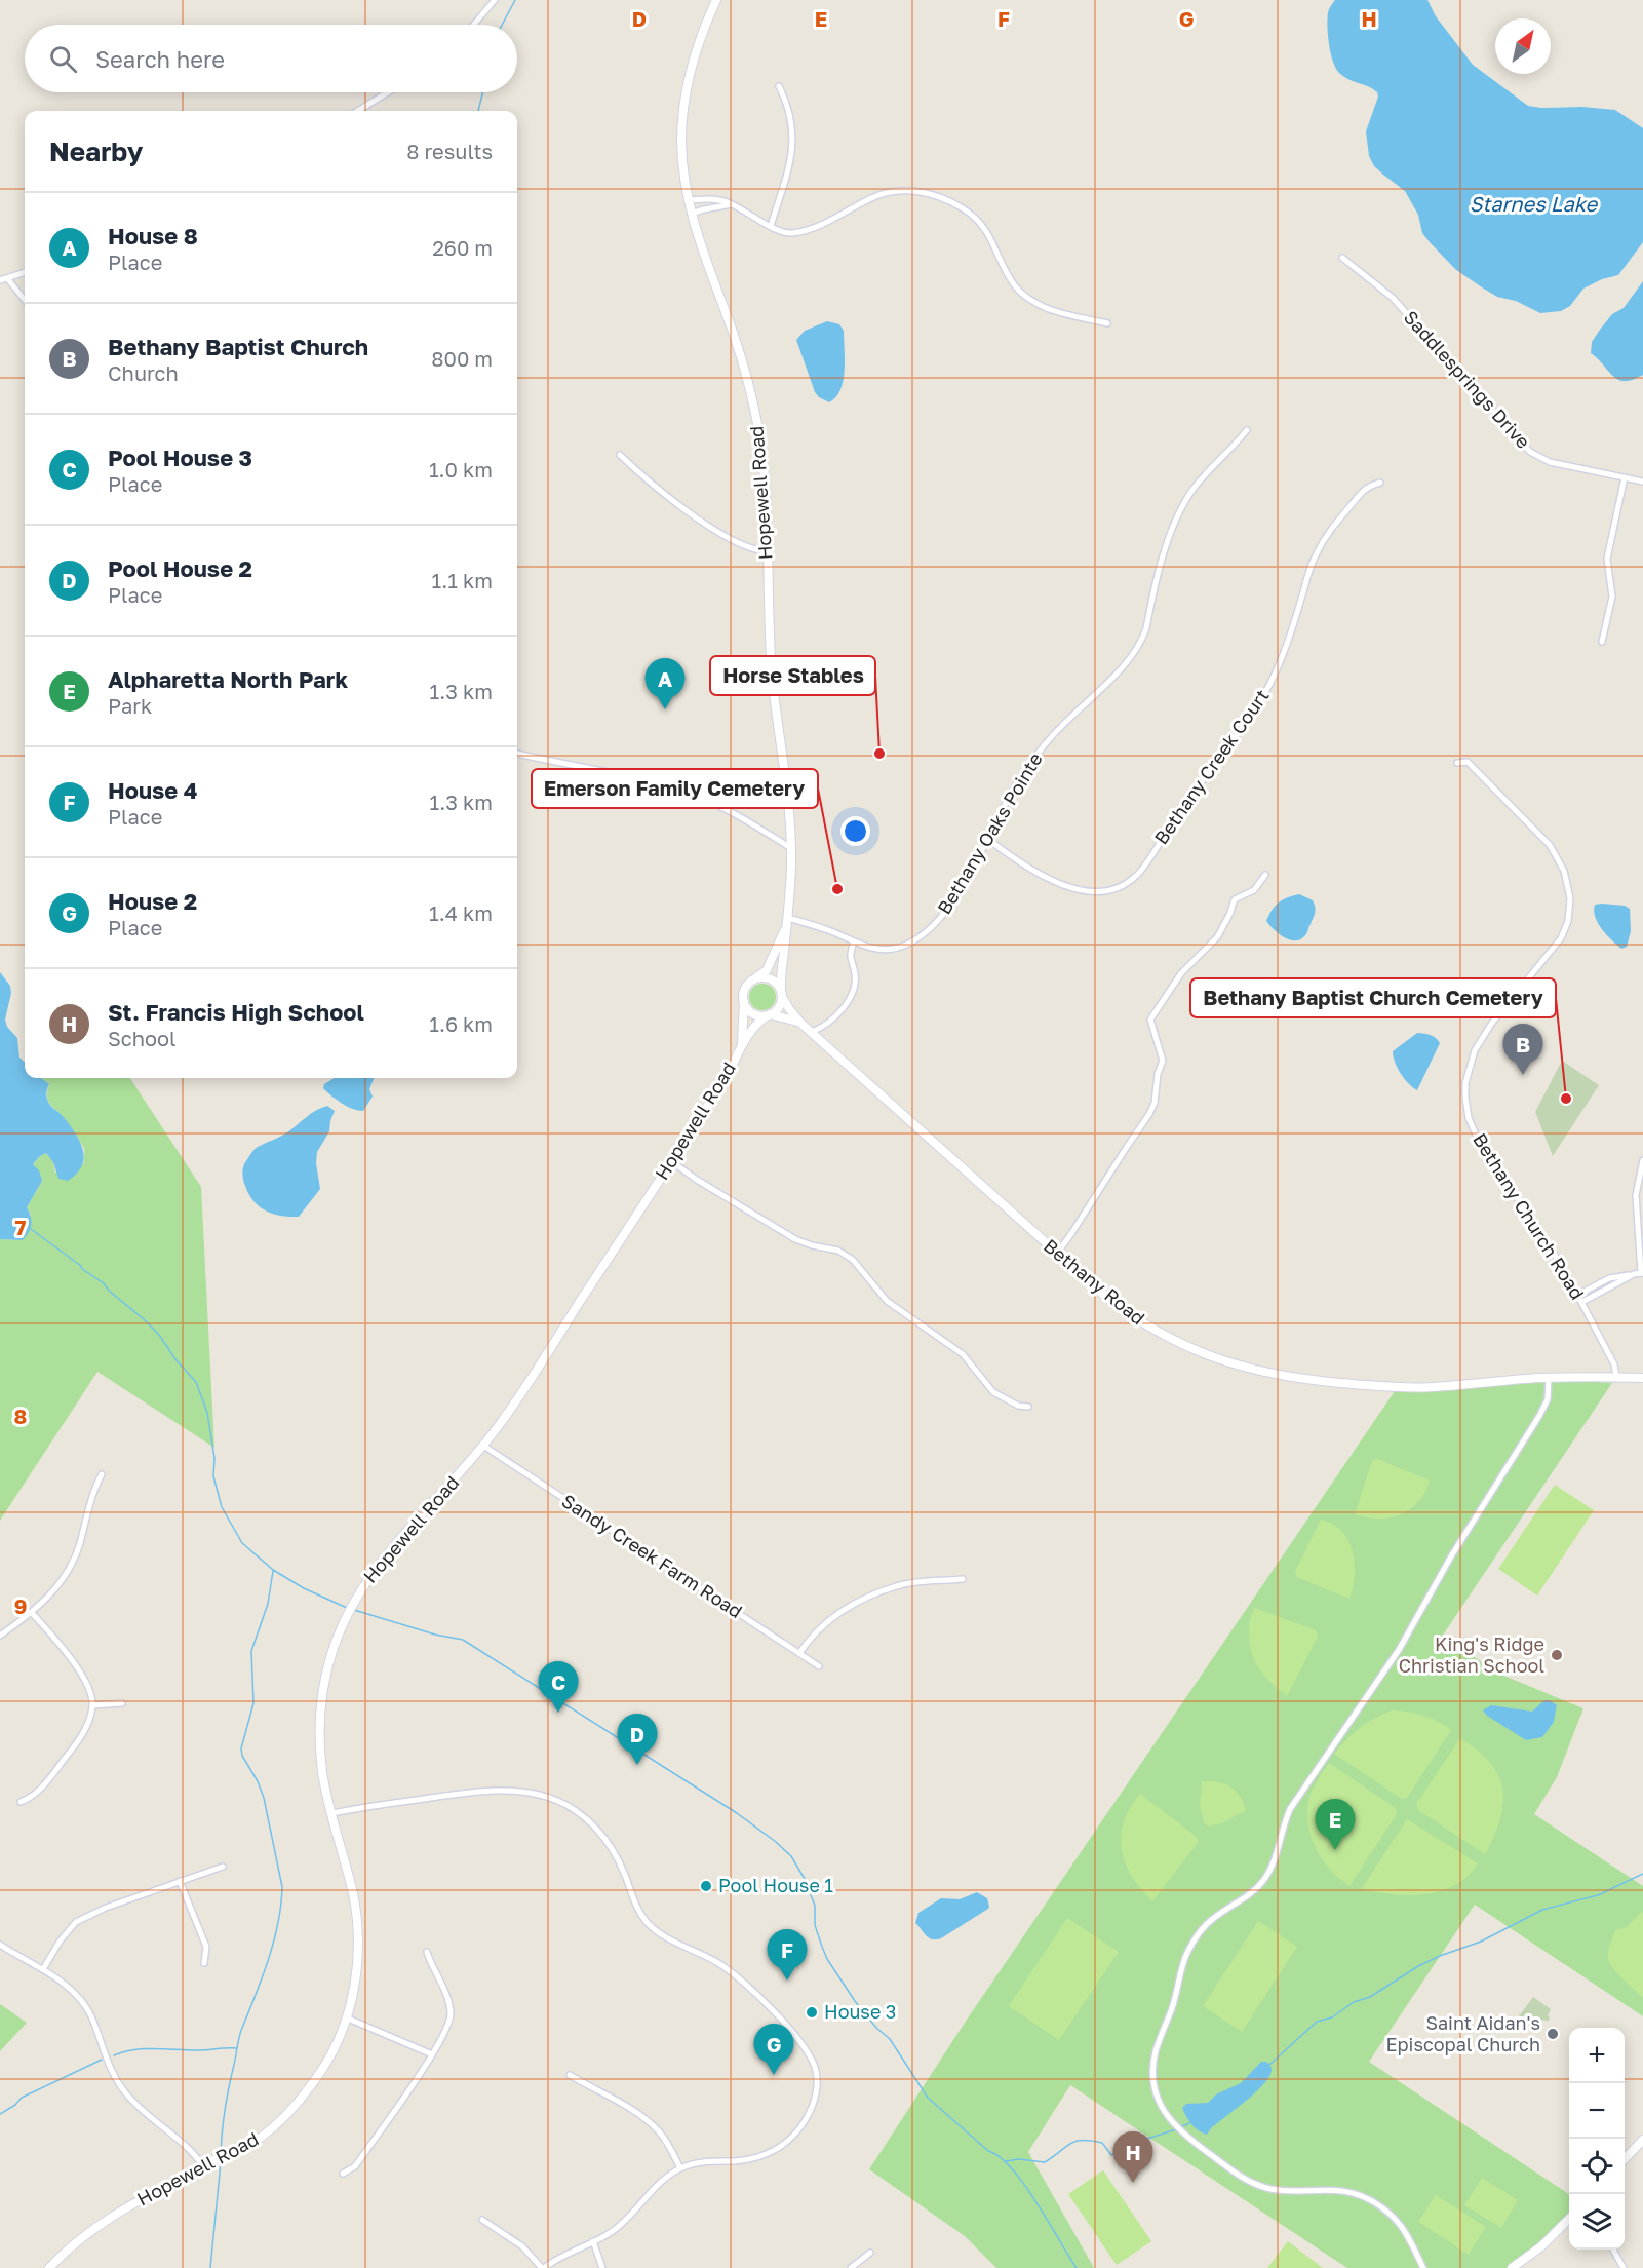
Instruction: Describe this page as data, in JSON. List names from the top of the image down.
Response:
{
  "streets": {
    "street": [
      "Saddlesprings Drive",
      "Hopewell Road",
      "Bethany Creek Court",
      "Bethany Oaks Pointe",
      "Bethany Church Road",
      "Bethany Road",
      "Sandy Creek Farm Road"
    ]
  },
  "crossings": [
    ["Hopewell Road", "Bethany Oaks Pointe"],
    ["Hopewell Road", "Bethany Road"],
    ["Hopewell Road", "Sandy Creek Farm Road"],
    ["Bethany Creek Court", "Bethany Oaks Pointe"],
    ["Bethany Church Road", "Bethany Road"]
  ],
  "water": ["Starnes Lake"],
  "places": [
    "Horse Stables",
    "Emerson Family Cemetery",
    "Bethany Baptist Church Cemetery",
    "King's Ridge Christian School",
    "Pool House 1",
    "House 3",
    "Saint Aidan's Episcopal Church"
  ],
  "north": "top right",
  "page": {
    "search": "Search here",
    "heading": ["Nearby", "8 results"],
    "list": [
      {
        "mark": "A",
        "name": "House 8",
        "note": "Place",
        "value": "260 m"
      },
      {
        "mark": "B",
        "name": "Bethany Baptist Church",
        "note": "Church",
        "value": "800 m"
      },
      {
        "mark": "C",
        "name": "Pool House 3",
        "note": "Place",
        "value": "1.0 km"
      },
      {
        "mark": "D",
        "name": "Pool House 2",
        "note": "Place",
        "value": "1.1 km"
      },
      {
        "mark": "E",
        "name": "Alpharetta North Park",
        "note": "Park",
        "value": "1.3 km"
      },
      {
        "mark": "F",
        "name": "House 4",
        "note": "Place",
        "value": "1.3 km"
      },
      {
        "mark": "G",
        "name": "House 2",
        "note": "Place",
        "value": "1.4 km"
      },
      {
        "mark": "H",
        "name": "St. Francis High School",
        "note": "School",
        "value": "1.6 km"
      }
    ],
    "pins": [
      "A",
      "B",
      "C",
      "D",
      "E",
      "F",
      "G",
      "H"
    ],
    "map_buttons": ["+", "−"]
  },
  "grid": {
    "columns": [
      "D",
      "E",
      "F",
      "G",
      "H"
    ],
    "rows": ["7", "8", "9"]
  }
}
